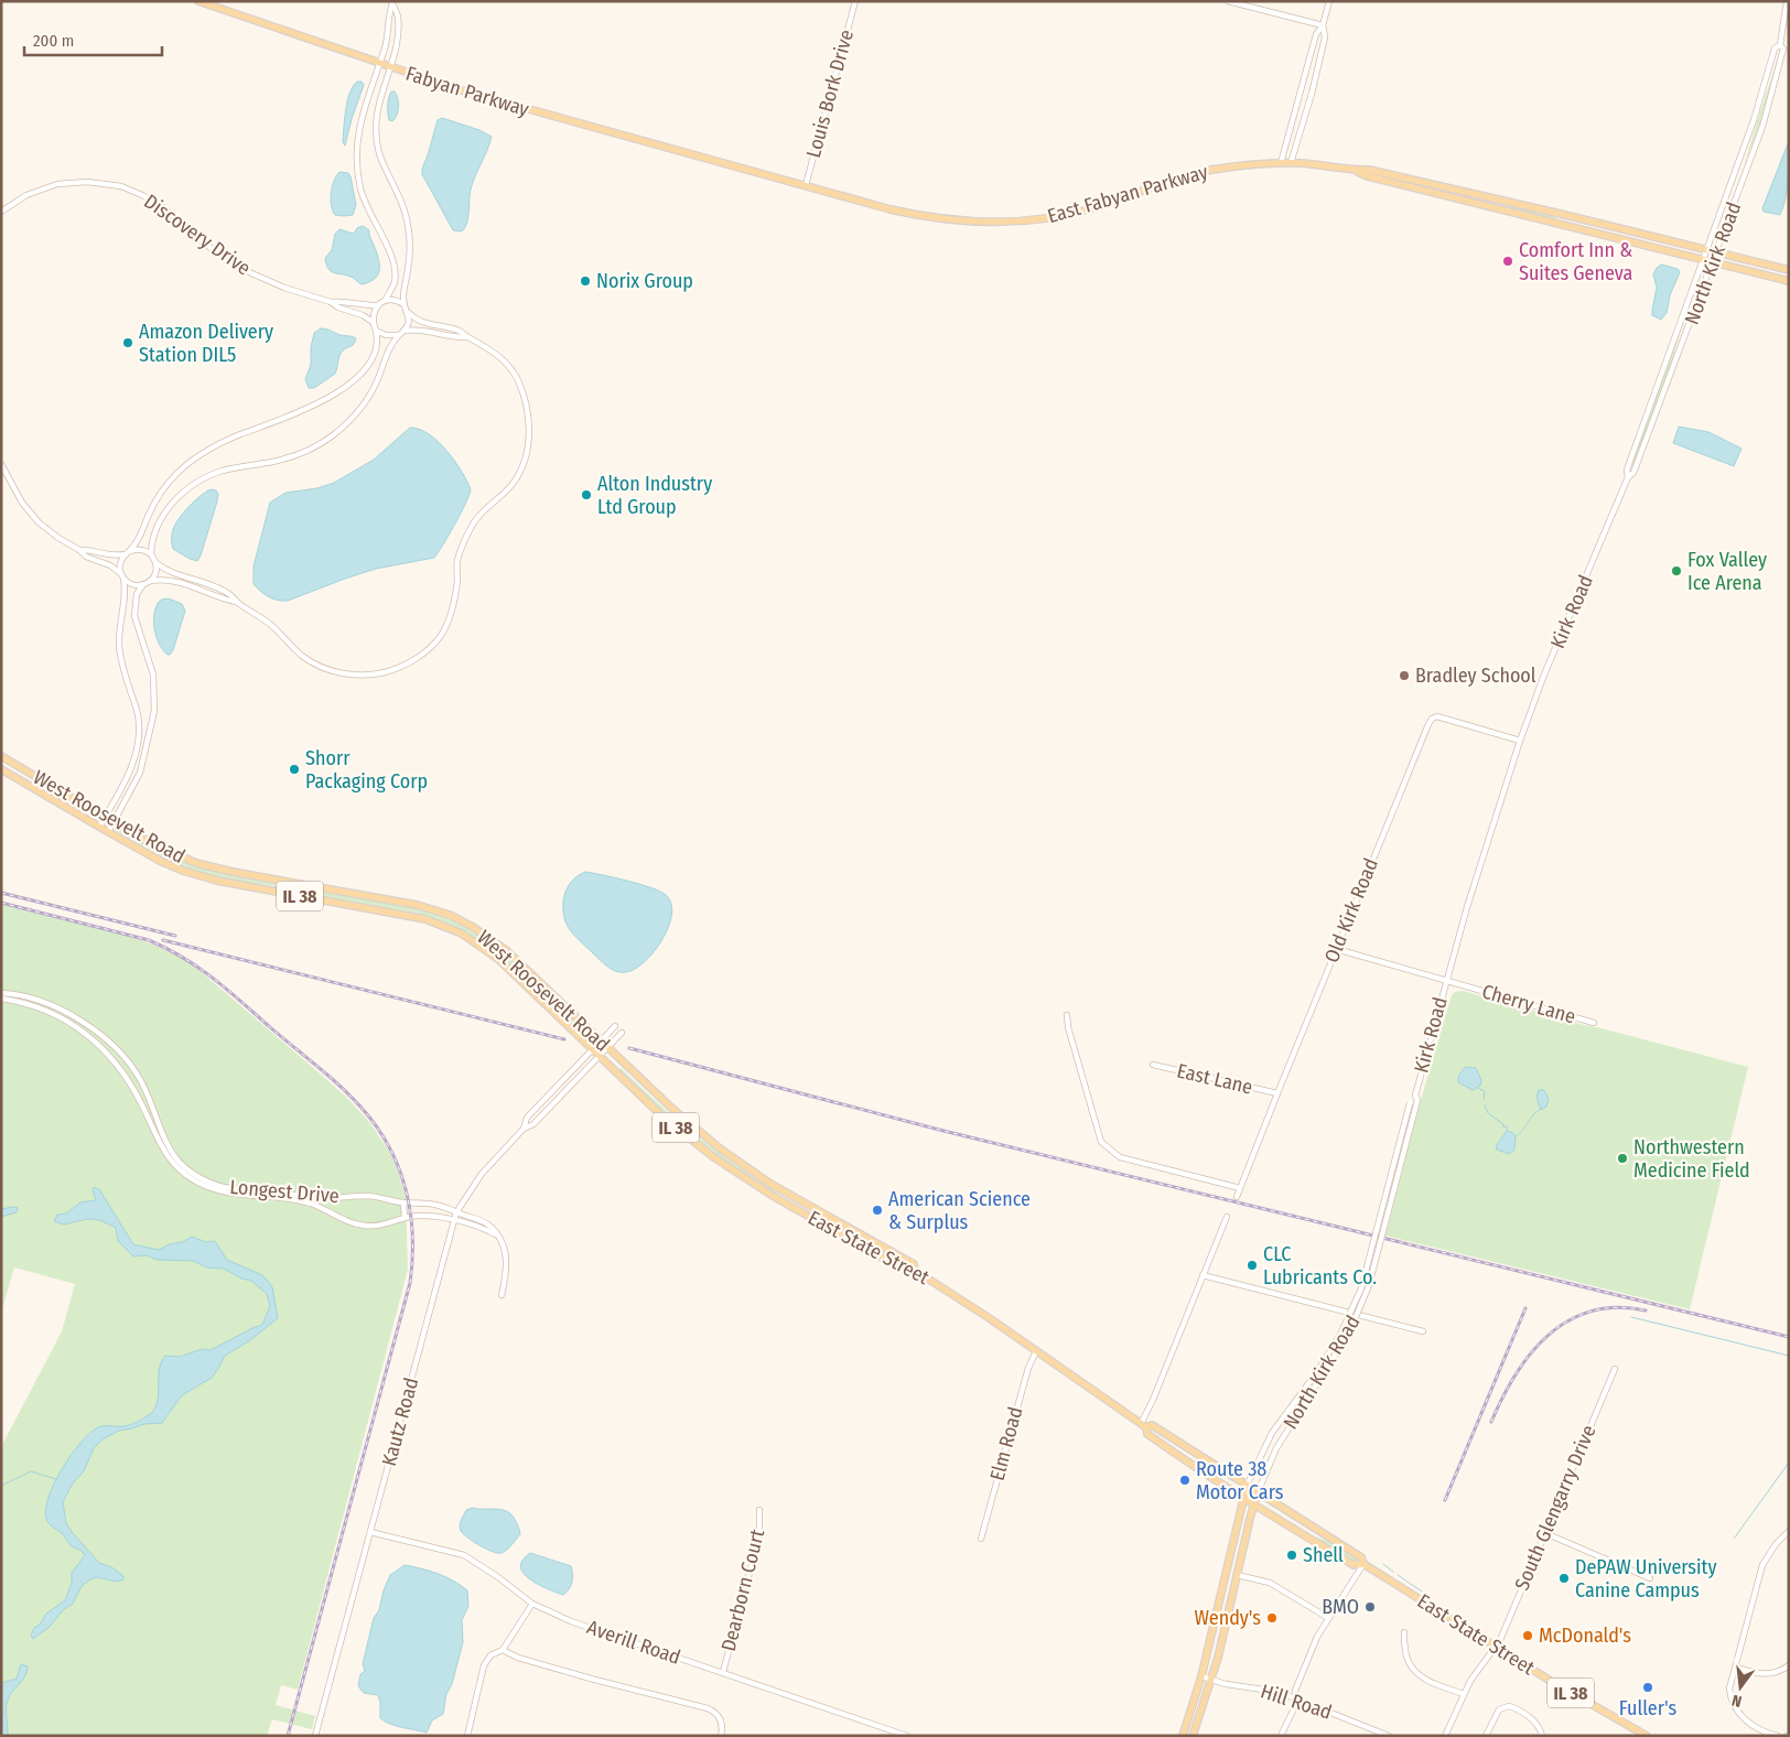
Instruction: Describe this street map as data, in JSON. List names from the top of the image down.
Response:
{
  "streets": {
    "main road": [
      "Fabyan Parkway",
      "East Fabyan Parkway",
      "North Kirk Road",
      "West Roosevelt Road",
      "IL 38",
      "East State Street"
    ],
    "street": [
      "Louis Bork Drive",
      "Discovery Drive",
      "Kirk Road",
      "Old Kirk Road",
      "Cherry Lane",
      "East Lane",
      "Longest Drive",
      "Kautz Road",
      "Elm Road",
      "South Glengarry Drive",
      "Dearborn Court",
      "Averill Road",
      "Hill Road"
    ]
  },
  "crossings": [
    ["Fabyan Parkway", "East Fabyan Parkway"],
    ["Louis Bork Drive", "East Fabyan Parkway"],
    ["East Fabyan Parkway", "North Kirk Road"],
    ["East Fabyan Parkway", "Kirk Road"],
    ["North Kirk Road", "Kirk Road"],
    ["North Kirk Road", "East State Street"],
    ["North Kirk Road", "Hill Road"],
    ["Kirk Road", "Old Kirk Road"],
    ["Kirk Road", "Cherry Lane"],
    ["West Roosevelt Road", "East State Street"],
    ["West Roosevelt Road", "Kautz Road"],
    ["Old Kirk Road", "Cherry Lane"],
    ["Old Kirk Road", "East Lane"],
    ["Longest Drive", "Kautz Road"],
    ["East State Street", "Kautz Road"],
    ["East State Street", "Elm Road"],
    ["East State Street", "South Glengarry Drive"],
    ["Kautz Road", "Averill Road"],
    ["Dearborn Court", "Averill Road"]
  ],
  "places": [
    "Comfort Inn & Suites Geneva",
    "Norix Group",
    "Amazon Delivery Station DIL5",
    "Alton Industry Ltd Group",
    "Fox Valley Ice Arena",
    "Bradley School",
    "Shorr Packaging Corp",
    "Northwestern Medicine Field",
    "American Science & Surplus",
    "CLC Lubricants Co.",
    "Route 38 Motor Cars",
    "Shell",
    "DePAW University Canine Campus",
    "BMO",
    "Wendy's",
    "McDonald's",
    "Fuller's"
  ],
  "scale_bar": "200 m",
  "north": "bottom"
}
